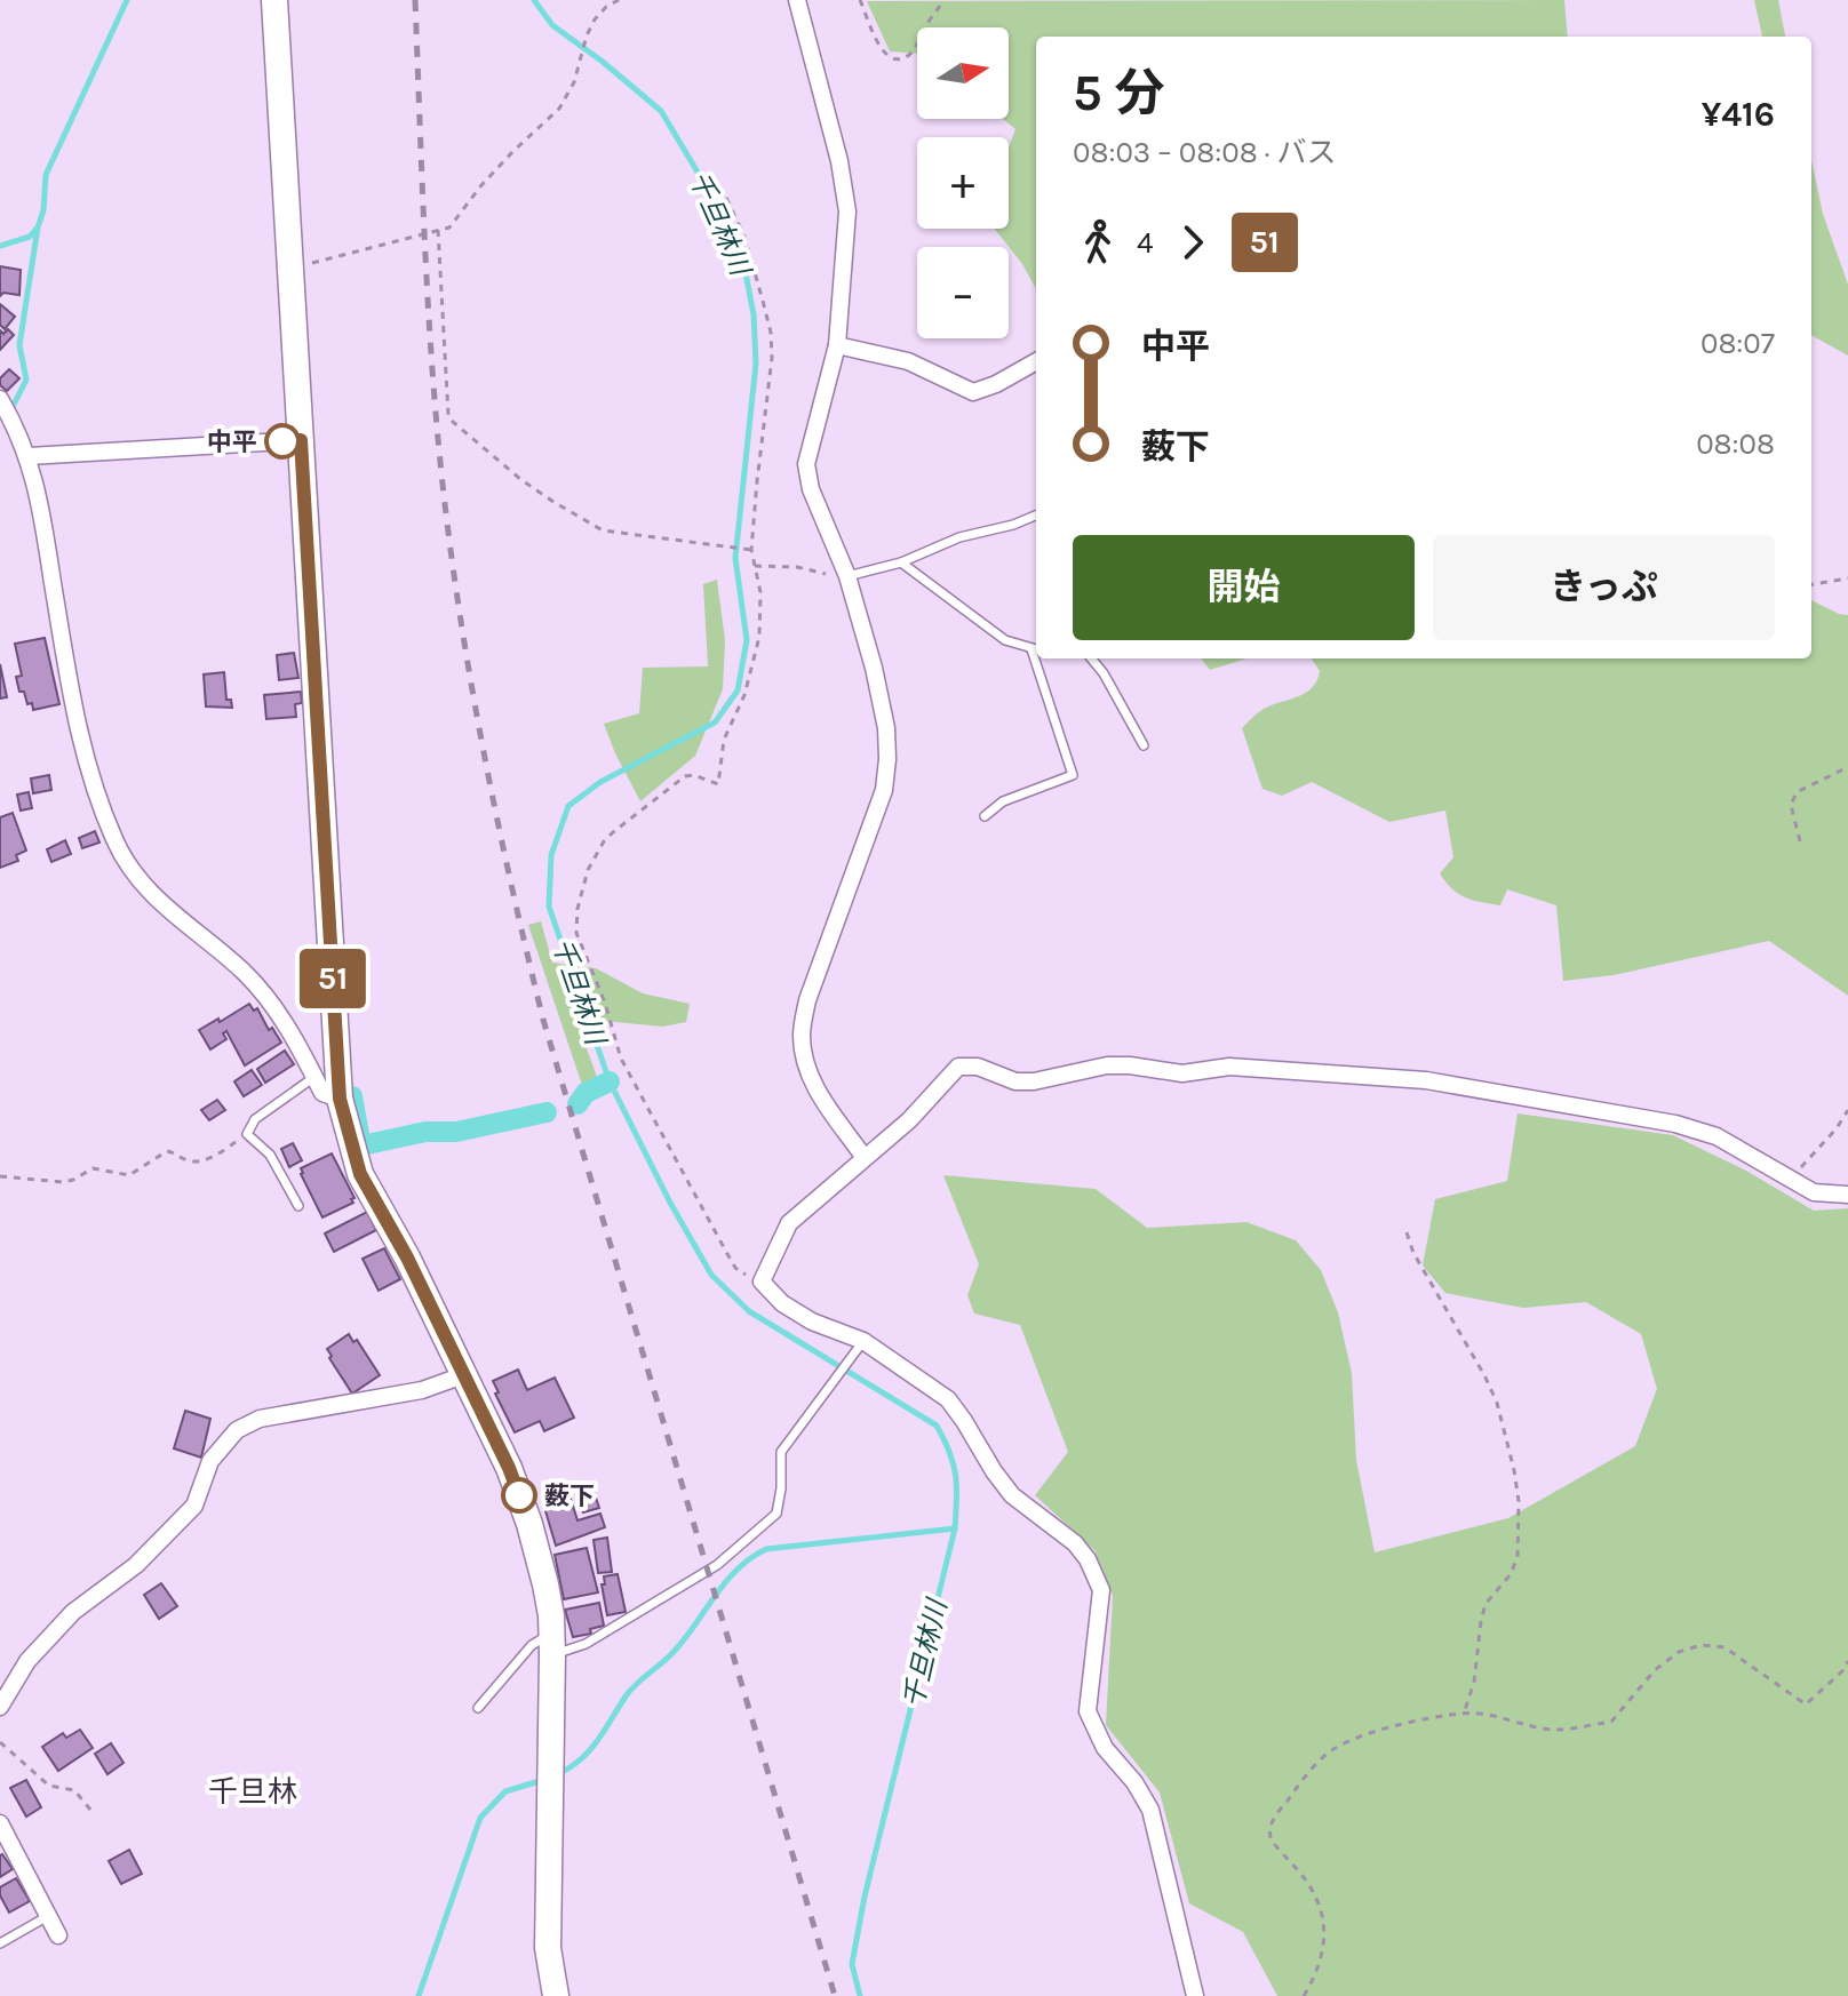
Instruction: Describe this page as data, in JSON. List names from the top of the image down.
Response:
{
  "districts": ["千旦林"],
  "water": ["千旦林川"],
  "places": ["中平", "薮下"],
  "lines": ["bus line 51"],
  "north": "right",
  "page": {
    "on_map": "51",
    "map_buttons": ["+", "−"],
    "heading": ["5 分", "08:03 – 08:08 · バス", "¥416"],
    "legs": ["4", "51"],
    "list": [
      {
        "name": "中平",
        "value": "08:07"
      },
      {
        "name": "薮下",
        "value": "08:08"
      }
    ],
    "buttons": ["開始", "きっぷ"]
  }
}
